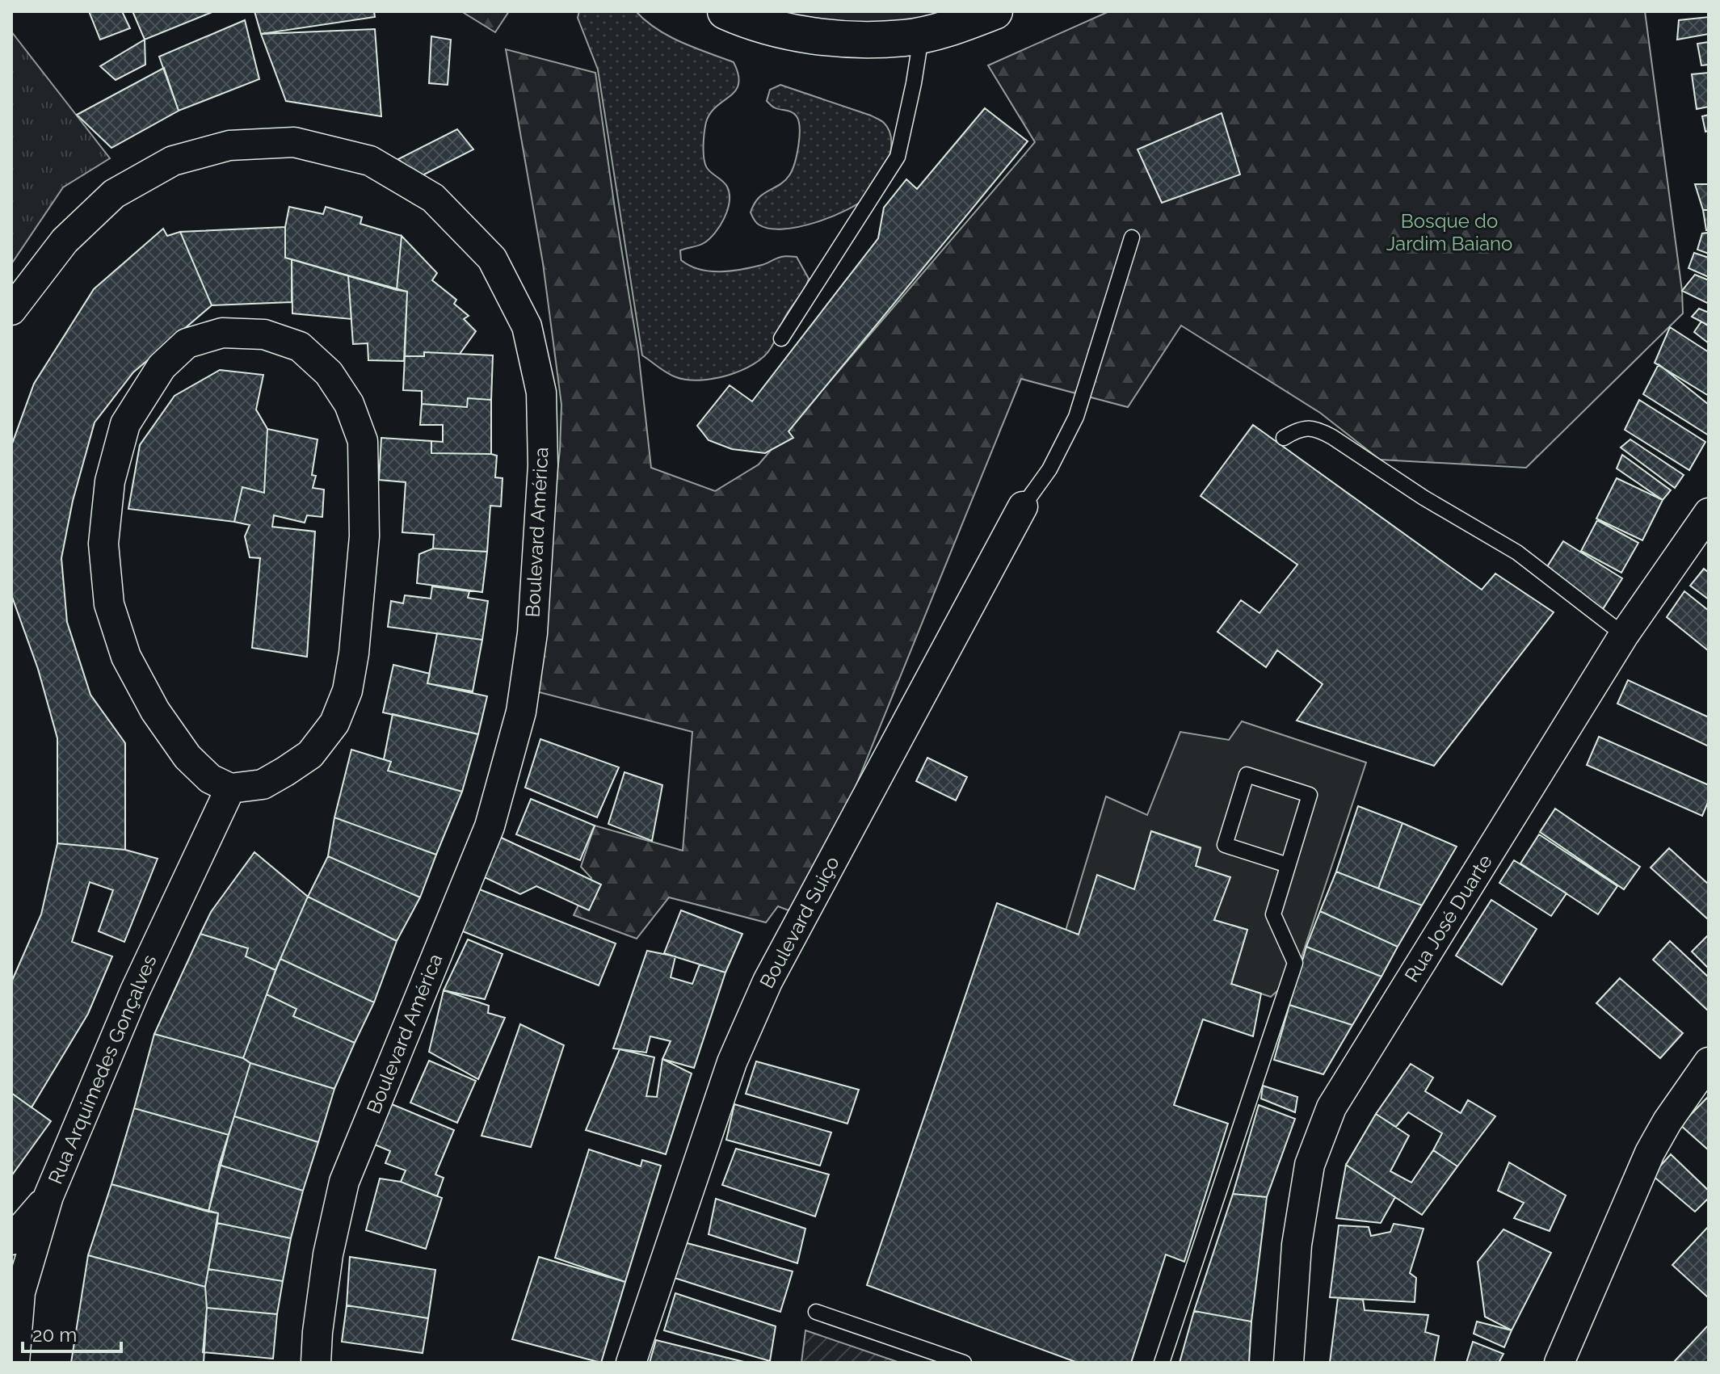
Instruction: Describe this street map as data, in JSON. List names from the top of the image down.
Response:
{
  "streets": {
    "street": [
      "Boulevard América",
      "Rua José Duarte",
      "Boulevard Suiço",
      "Rua Arquimedes Gonçalves"
    ]
  },
  "parks": ["Bosque do Jardim Baiano"],
  "scale_bar": "20 m"
}
